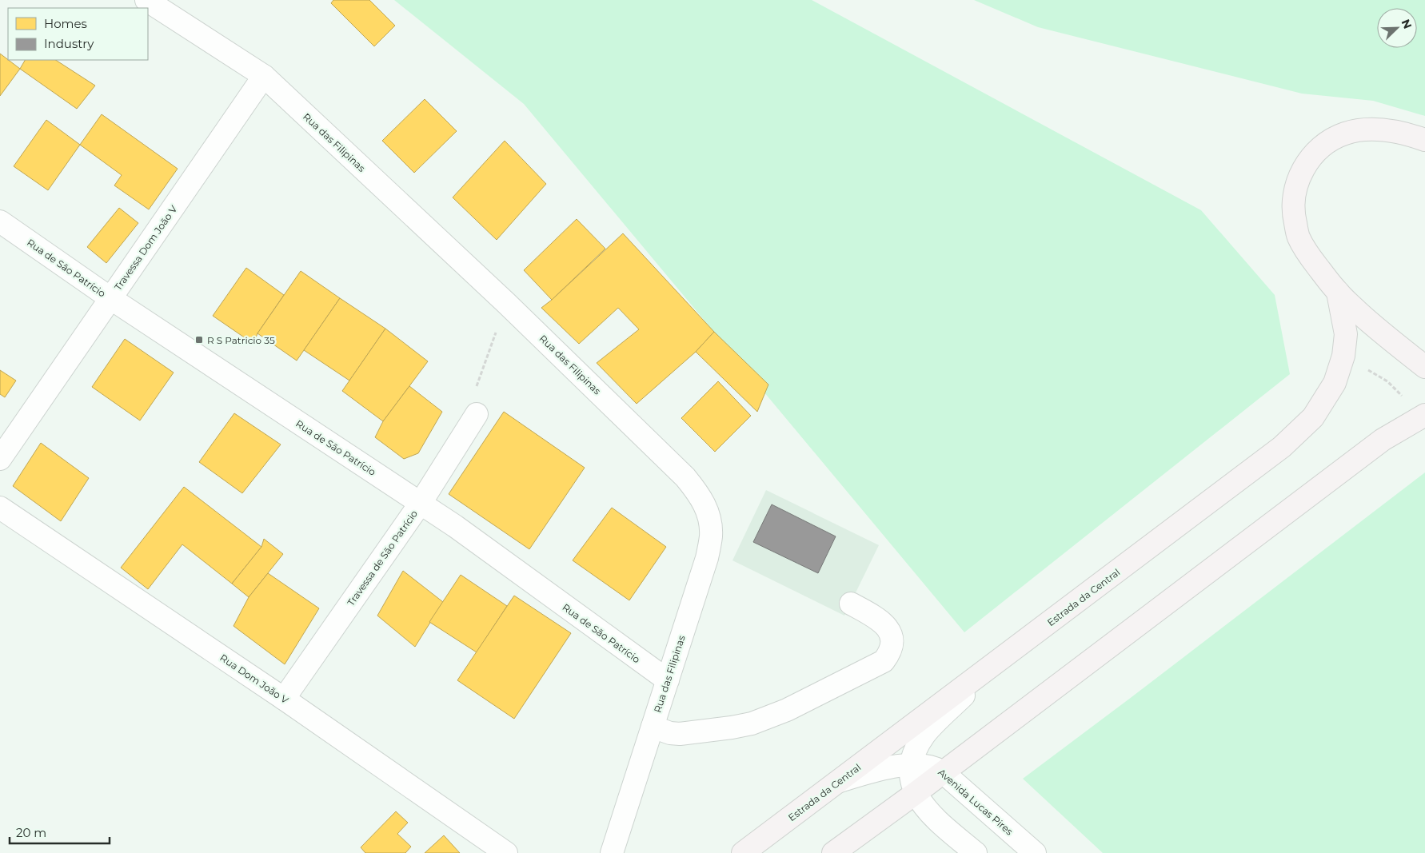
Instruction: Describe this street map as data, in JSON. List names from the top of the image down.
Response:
{
  "streets": {
    "main road": ["Estrada da Central"],
    "street": [
      "Rua das Filipinas",
      "Travessa Dom João V",
      "Rua de São Patrício",
      "Travessa de São Patrício",
      "Rua Dom João V",
      "Avenida Lucas Pires"
    ]
  },
  "crossings": [
    ["Rua das Filipinas", "Travessa Dom João V"],
    ["Rua das Filipinas", "Rua de São Patrício"],
    ["Travessa Dom João V", "Rua de São Patrício"],
    ["Rua de São Patrício", "Travessa de São Patrício"],
    ["Travessa de São Patrício", "Rua Dom João V"],
    ["Estrada da Central", "Avenida Lucas Pires"]
  ],
  "places": {
    "transit": ["R S Patricio 35"]
  },
  "legend": ["Homes", "Industry"],
  "scale_bar": "20 m",
  "north": "top right"
}
